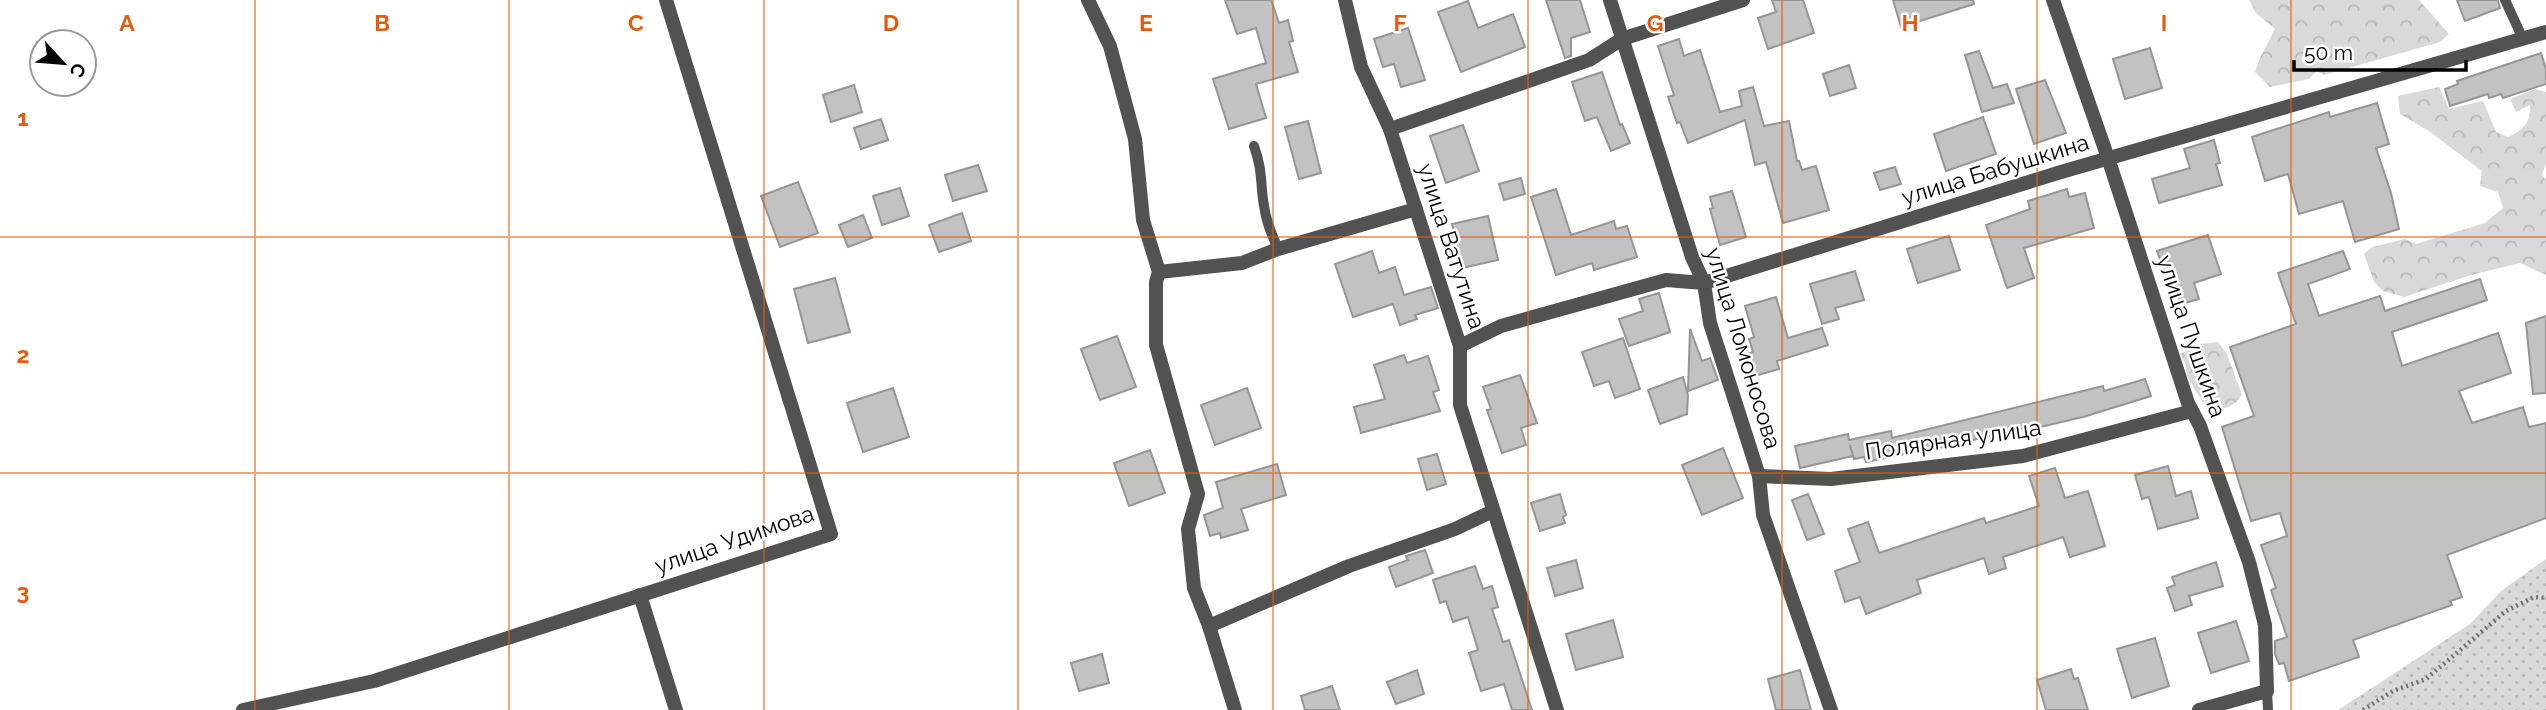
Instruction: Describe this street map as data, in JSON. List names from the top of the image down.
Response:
{
  "streets": {
    "street": [
      "улица Бабушкина",
      "улица Ватутина",
      "улица Пушкина",
      "улица Ломоносова",
      "Полярная улица",
      "улица Удимова"
    ]
  },
  "crossings": [
    ["улица Бабушкина", "улица Ватутина"],
    ["улица Бабушкина", "улица Пушкина"],
    ["улица Бабушкина", "улица Ломоносова"],
    ["улица Пушкина", "Полярная улица"],
    ["улица Ломоносова", "Полярная улица"]
  ],
  "scale_bar": "50 m",
  "north": "bottom right",
  "grid": {
    "columns": [
      "A",
      "B",
      "C",
      "D",
      "E",
      "F",
      "G",
      "H",
      "I"
    ],
    "rows": ["1", "2", "3"]
  }
}
